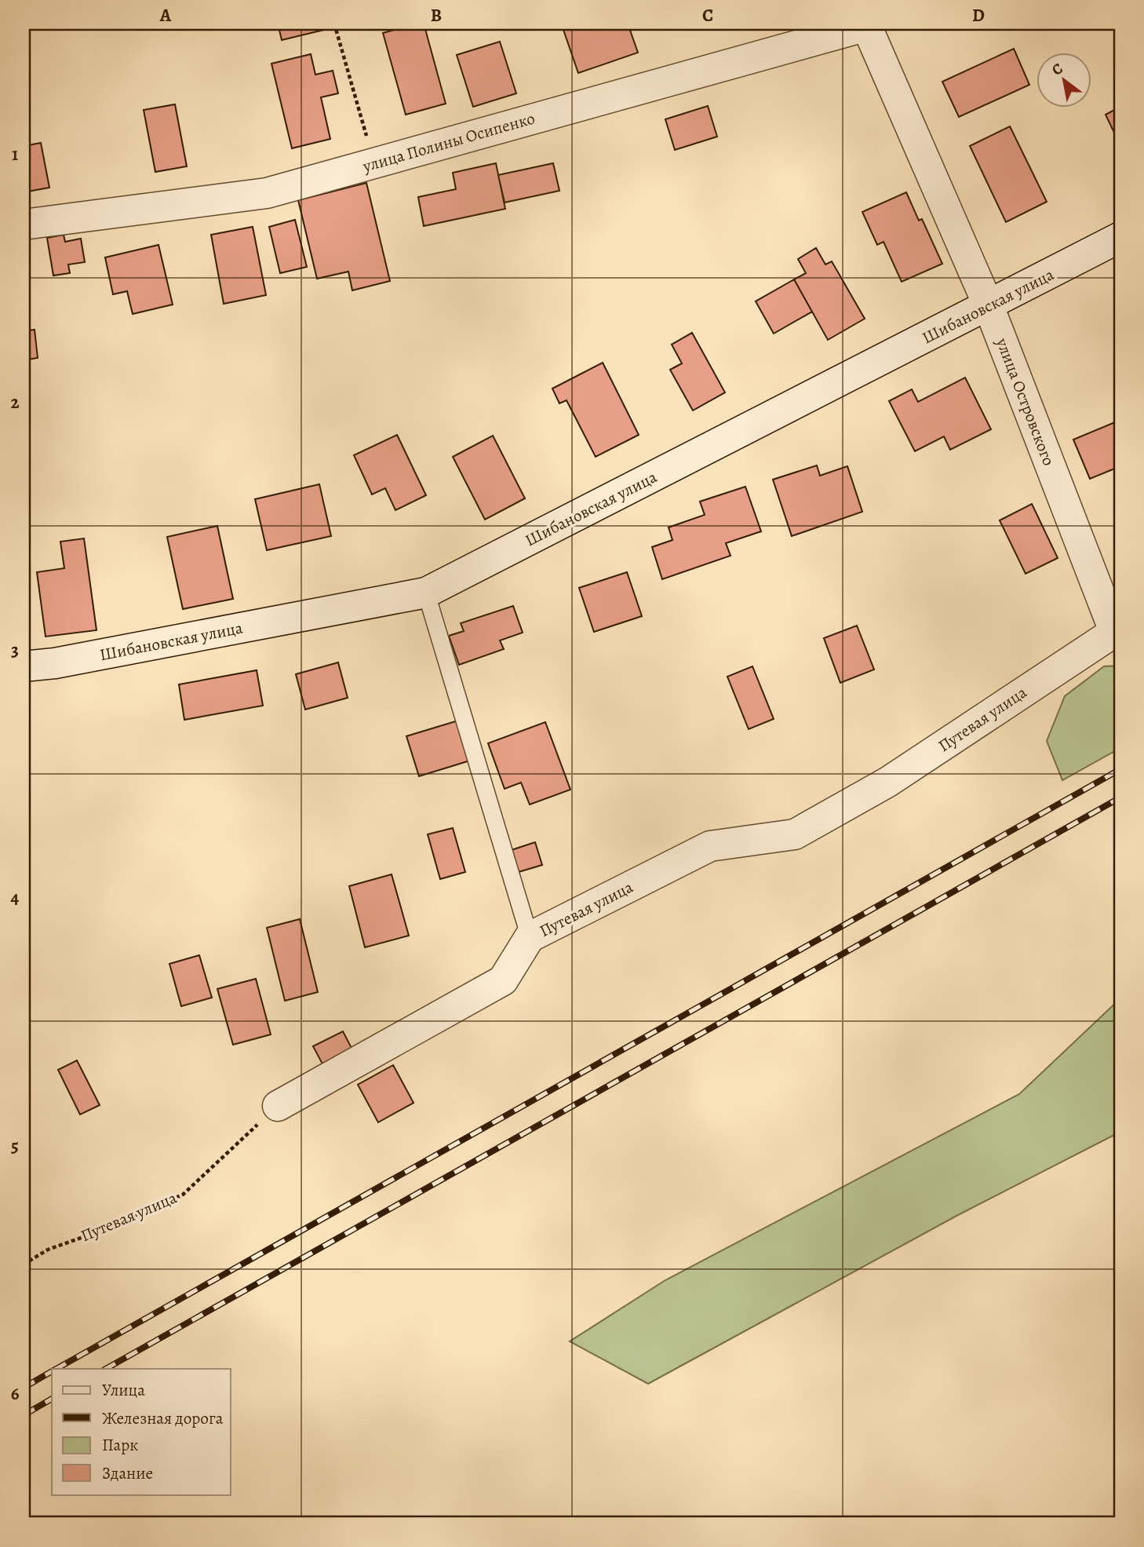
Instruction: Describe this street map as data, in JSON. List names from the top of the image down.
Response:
{
  "streets": {
    "street": [
      "улица Полины Осипенко",
      "Шибановская улица",
      "улица Островского",
      "Путевая улица"
    ]
  },
  "crossings": [
    ["улица Полины Осипенко", "улица Островского"],
    ["Шибановская улица", "улица Островского"],
    ["улица Островского", "Путевая улица"]
  ],
  "legend": [
    "Улица",
    "Железная дорога",
    "Парк",
    "Здание"
  ],
  "north": "top left",
  "grid": {
    "columns": [
      "A",
      "B",
      "C",
      "D"
    ],
    "rows": [
      "1",
      "2",
      "3",
      "4",
      "5",
      "6"
    ]
  }
}
